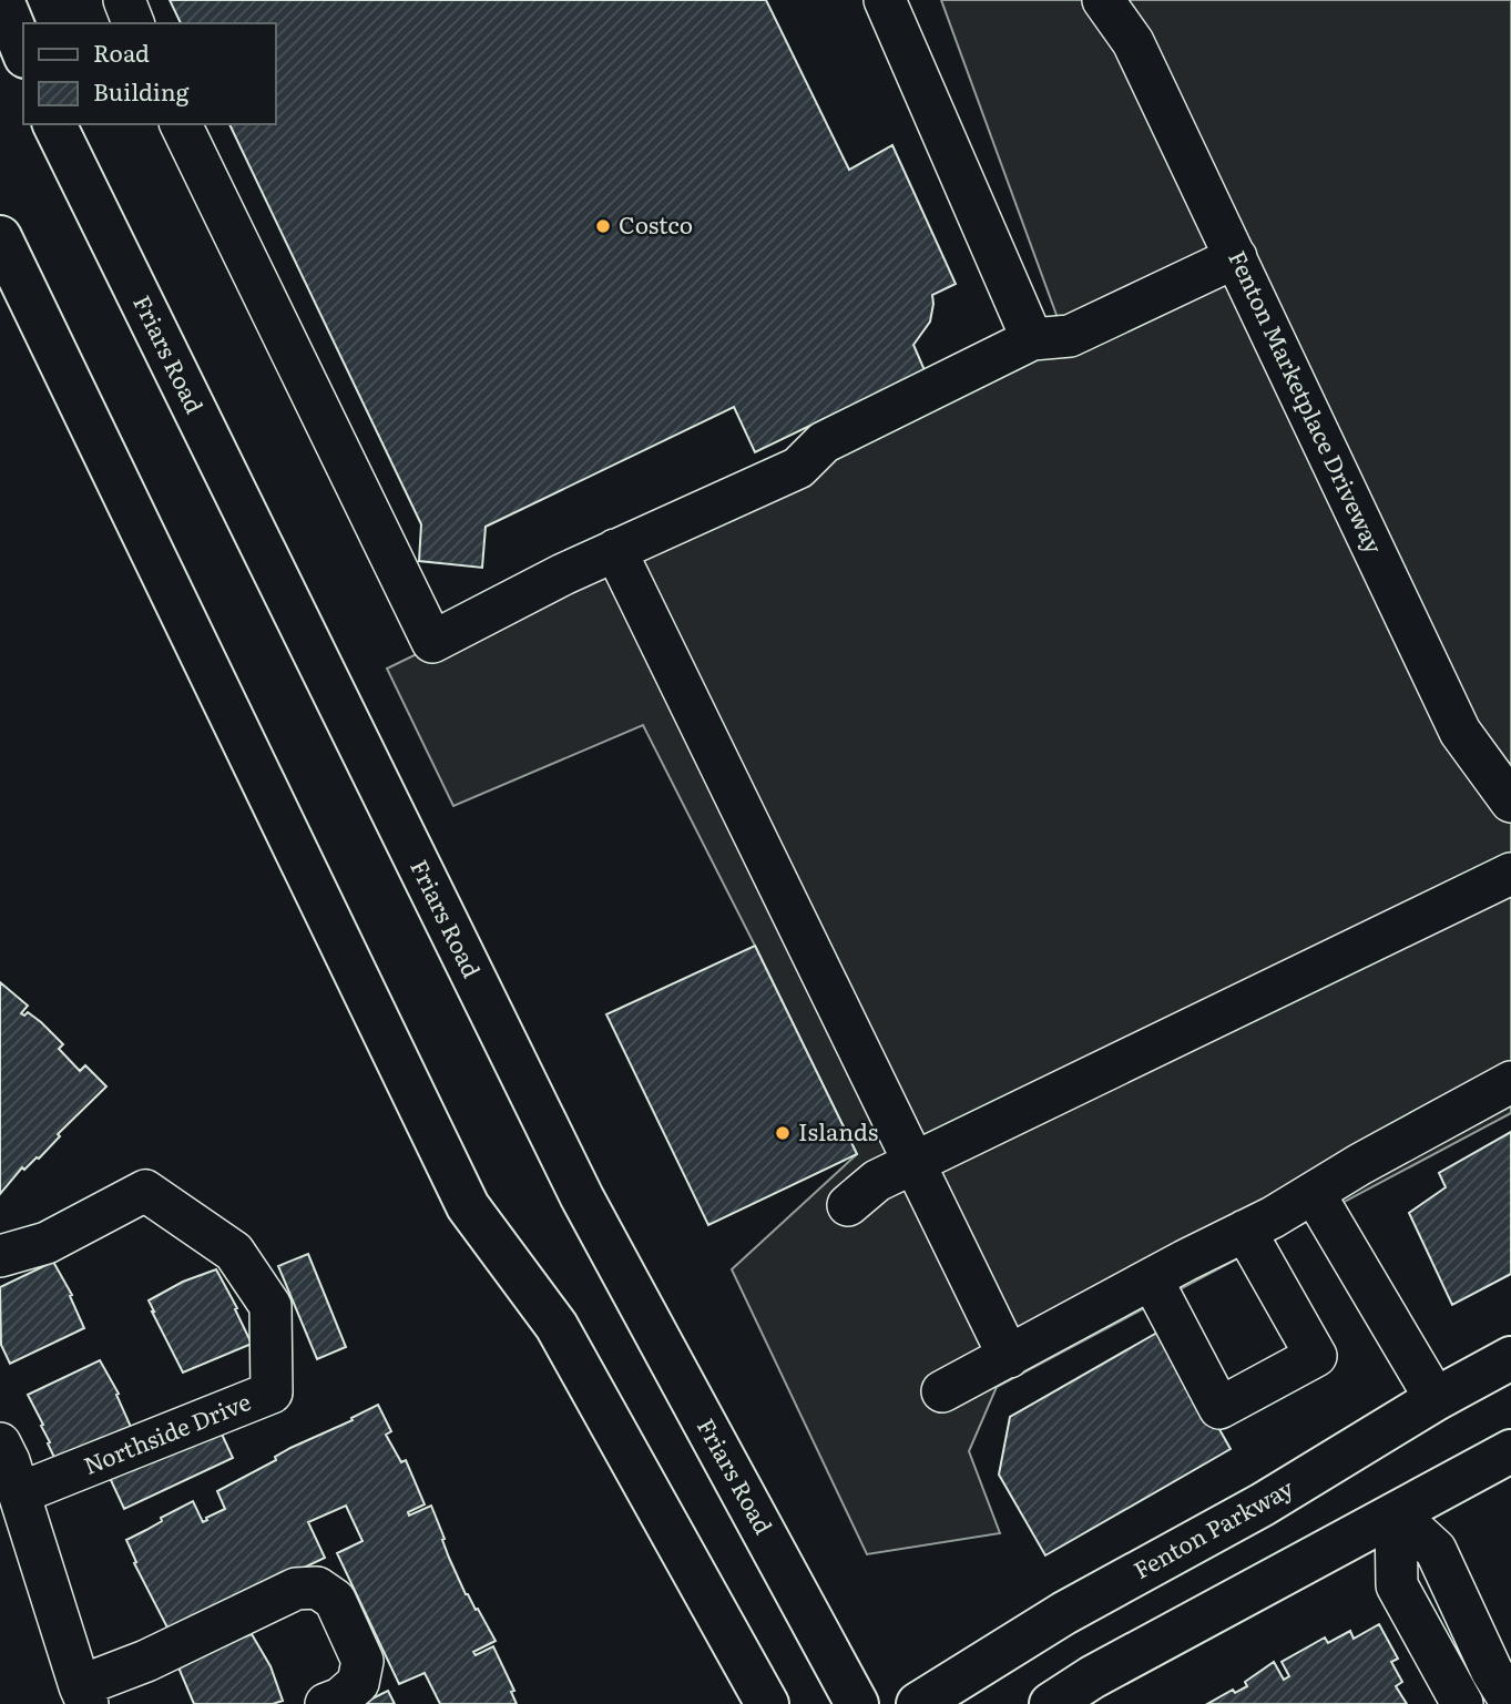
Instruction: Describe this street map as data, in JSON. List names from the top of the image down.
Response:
{
  "streets": {
    "main road": ["Friars Road", "Fenton Parkway"],
    "street": ["Fenton Marketplace Driveway", "Northside Drive"]
  },
  "places": ["Costco", "Islands"],
  "legend": ["Road", "Building"]
}
